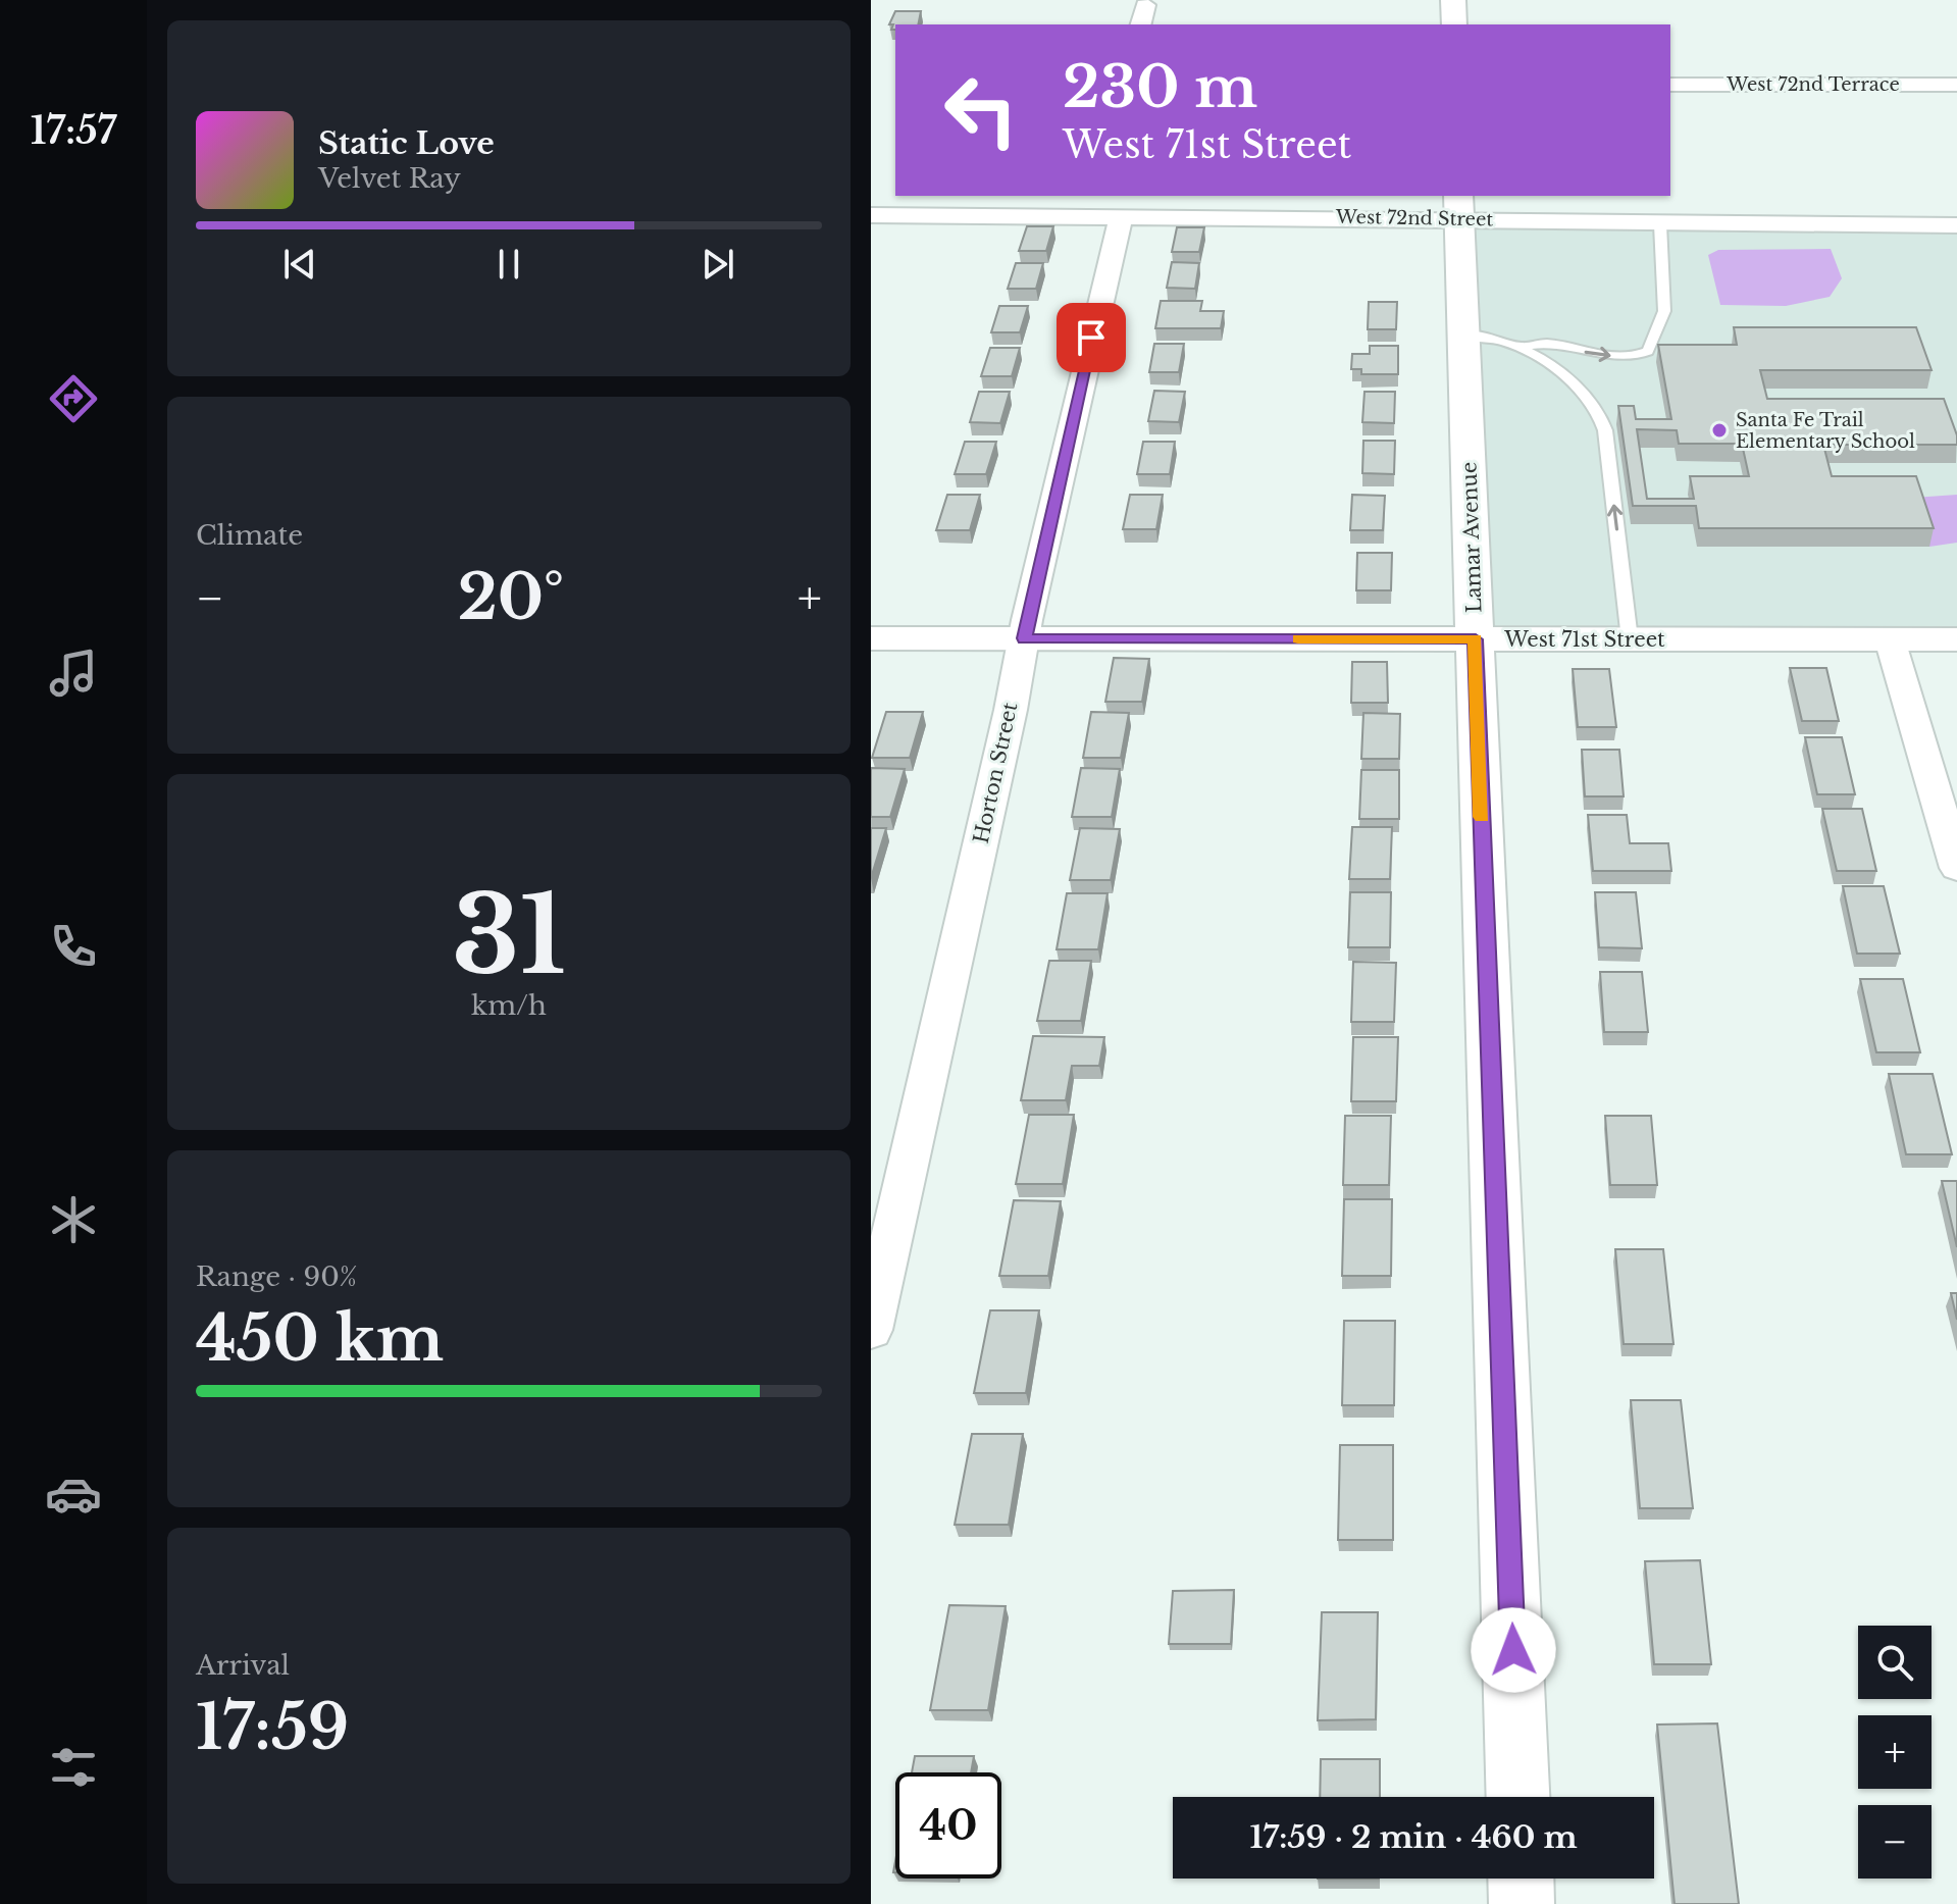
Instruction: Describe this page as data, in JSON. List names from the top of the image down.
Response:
{
  "streets": {
    "street": [
      "West 72nd Terrace",
      "West 72nd Street",
      "Lamar Avenue",
      "West 71st Street",
      "Horton Street"
    ]
  },
  "crossings": [
    ["West 72nd Street", "Lamar Avenue"],
    ["West 72nd Street", "Horton Street"],
    ["Lamar Avenue", "West 71st Street"],
    ["West 71st Street", "Horton Street"]
  ],
  "places": ["Santa Fe Trail Elementary School"],
  "page": {
    "tabs": "17:57",
    "turn": ["230 m", "West 71st Street"],
    "song": ["Static Love", "Velvet Ray"],
    "tile": [
      "Climate",
      ["31", "km/h"],
      ["Range · 90%", "450 km"],
      ["Arrival", "17:59"]
    ],
    "heat": ["−", "20°", "+"],
    "map_buttons": ["+", "−"],
    "limit": "40",
    "trip": "17:59 · 2 min · 460 m"
  }
}
